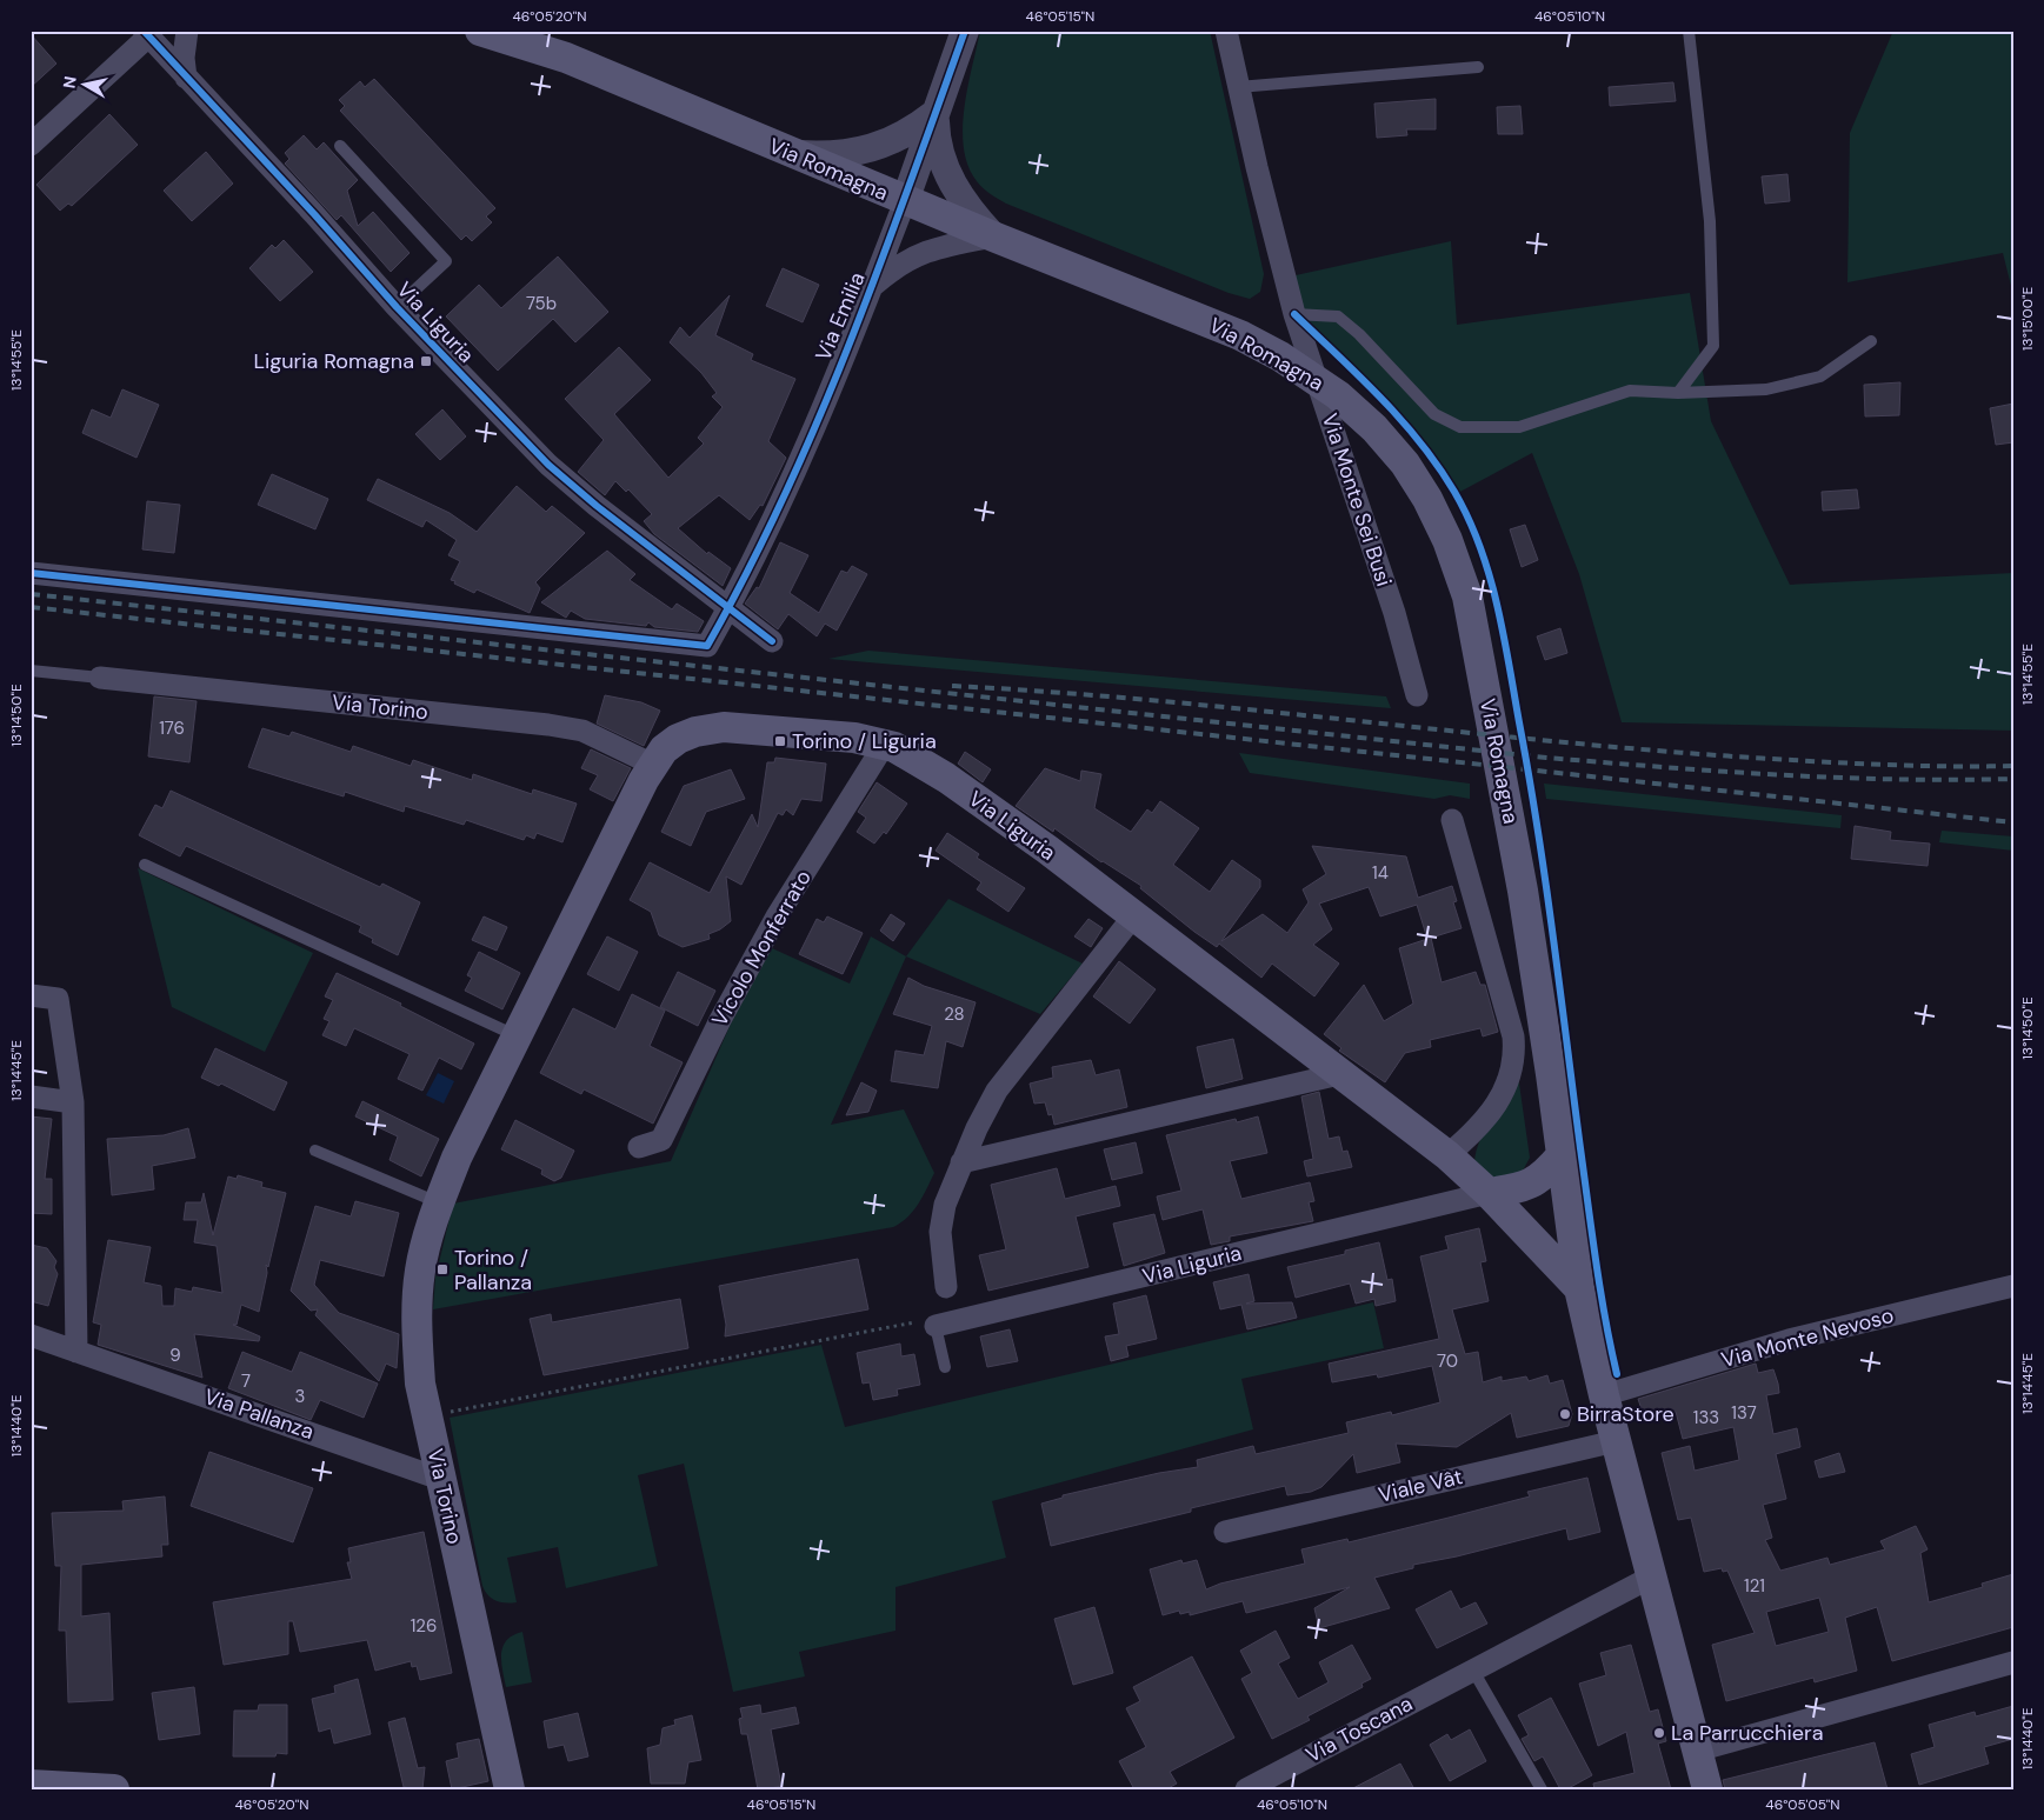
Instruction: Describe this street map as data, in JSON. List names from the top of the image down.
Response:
{
  "streets": {
    "main road": ["Via Romagna", "Via Liguria", "Via Torino"],
    "street": [
      "Via Emilia",
      "Via Monte Sei Busi",
      "Vicolo Monferrato",
      "Via Monte Nevoso",
      "Via Pallanza",
      "Viale Vât",
      "Via Toscana"
    ]
  },
  "crossings": [
    ["Via Romagna", "Via Emilia"],
    ["Via Romagna", "Via Liguria"],
    ["Via Romagna", "Via Monte Sei Busi"],
    ["Via Emilia", "Via Liguria"],
    ["Via Liguria", "Via Torino"],
    ["Via Liguria", "Vicolo Monferrato"],
    ["Via Torino", "Vicolo Monferrato"],
    ["Via Torino", "Via Pallanza"]
  ],
  "places": {
    "transit": ["Liguria Romagna", "Torino / Liguria", "Torino / Pallanza"],
    "other": ["BirraStore", "La Parrucchiera"]
  },
  "house_numbers": [
    "75b",
    "176",
    "14",
    "28",
    "9",
    "70",
    "7",
    "3",
    "137",
    "133",
    "121",
    "126"
  ],
  "north": "left",
  "coordinates": [
    "46°05'20\"N",
    "46°05'15\"N",
    "46°05'10\"N",
    "13°15'00\"E",
    "13°14'55\"E",
    "13°14'50\"E",
    "13°14'45\"E",
    "13°14'40\"E",
    "46°05'05\"N"
  ]
}
